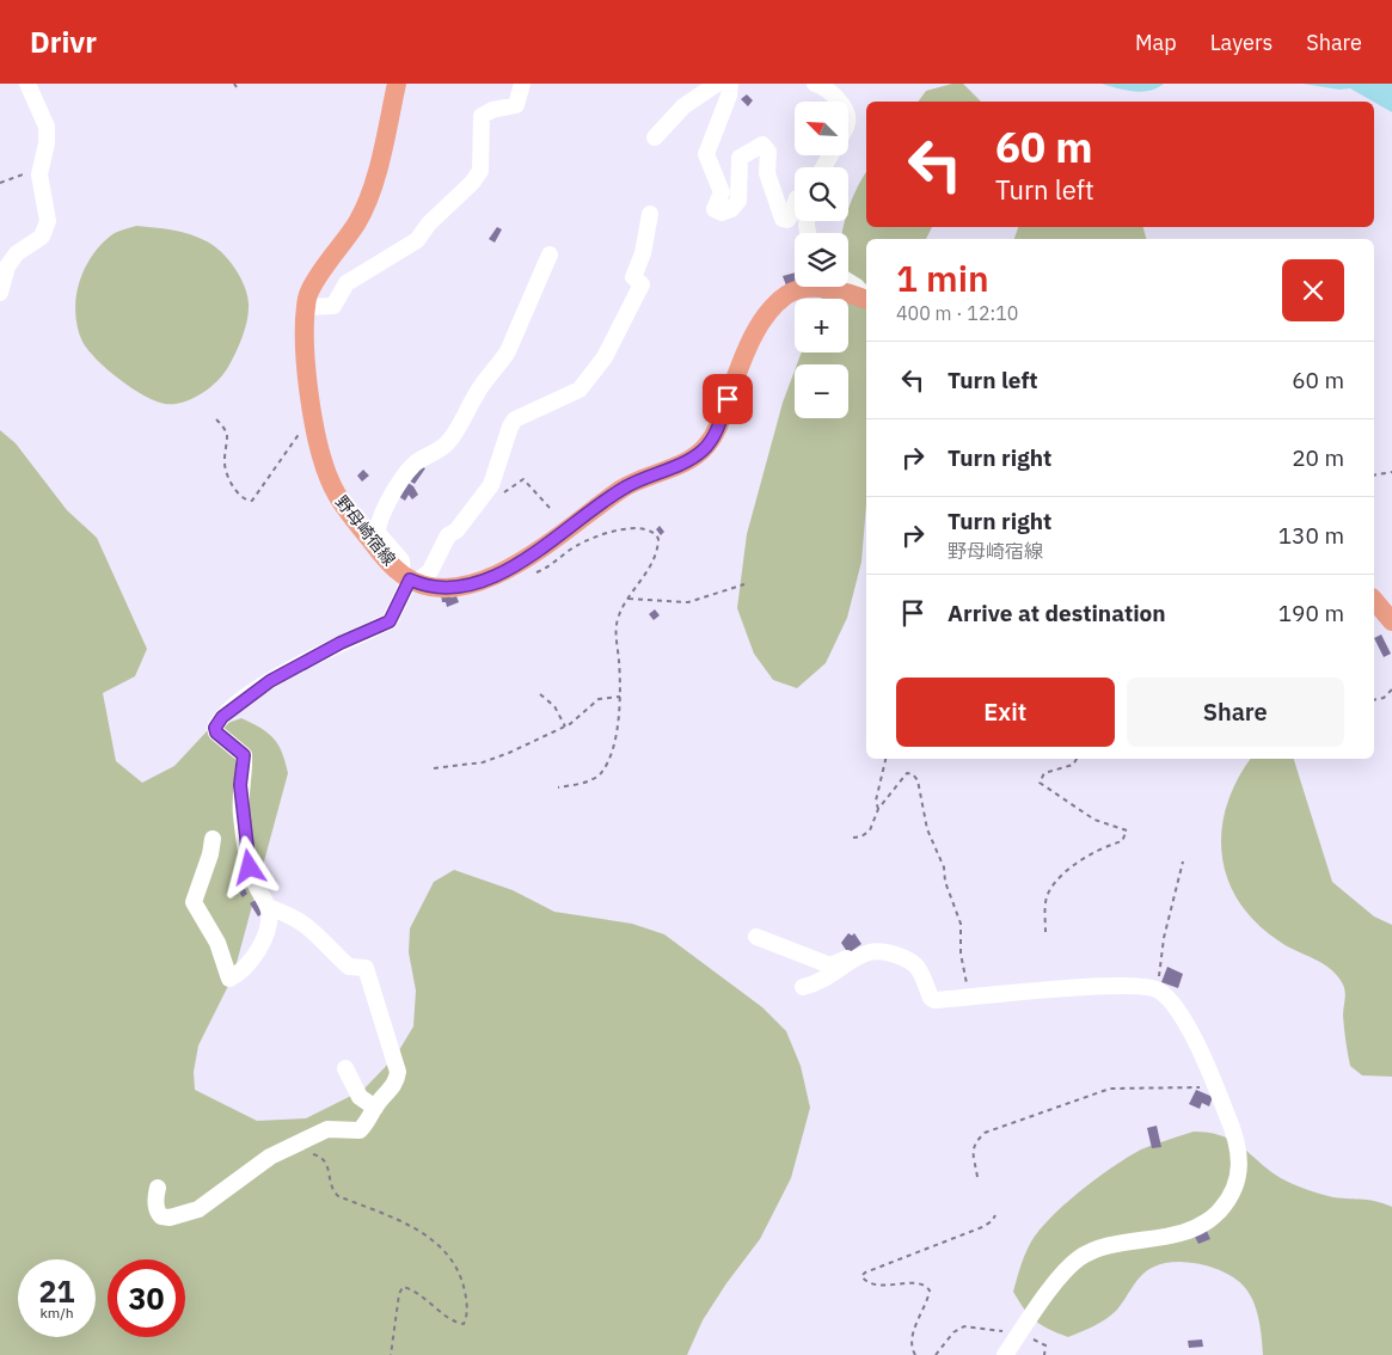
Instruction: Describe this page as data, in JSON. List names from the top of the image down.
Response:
{
  "streets": {
    "main road": ["野母崎宿線"]
  },
  "north": "top left",
  "page": {
    "header": "Drivr",
    "nav": ["Map", "Layers", "Share"],
    "map_buttons": ["+", "−"],
    "turn": ["60 m", "Turn left"],
    "heading": ["1 min", "400 m · 12:10"],
    "list": [
      {
        "name": "Turn left",
        "value": "60 m"
      },
      {
        "name": "Turn right",
        "value": "20 m"
      },
      {
        "name": "Turn right",
        "note": "野母崎宿線",
        "value": "130 m"
      },
      {
        "name": "Arrive at destination",
        "value": "190 m"
      }
    ],
    "buttons": ["Exit", "Share"],
    "speed": "21 km/h",
    "limit": "30"
  }
}
